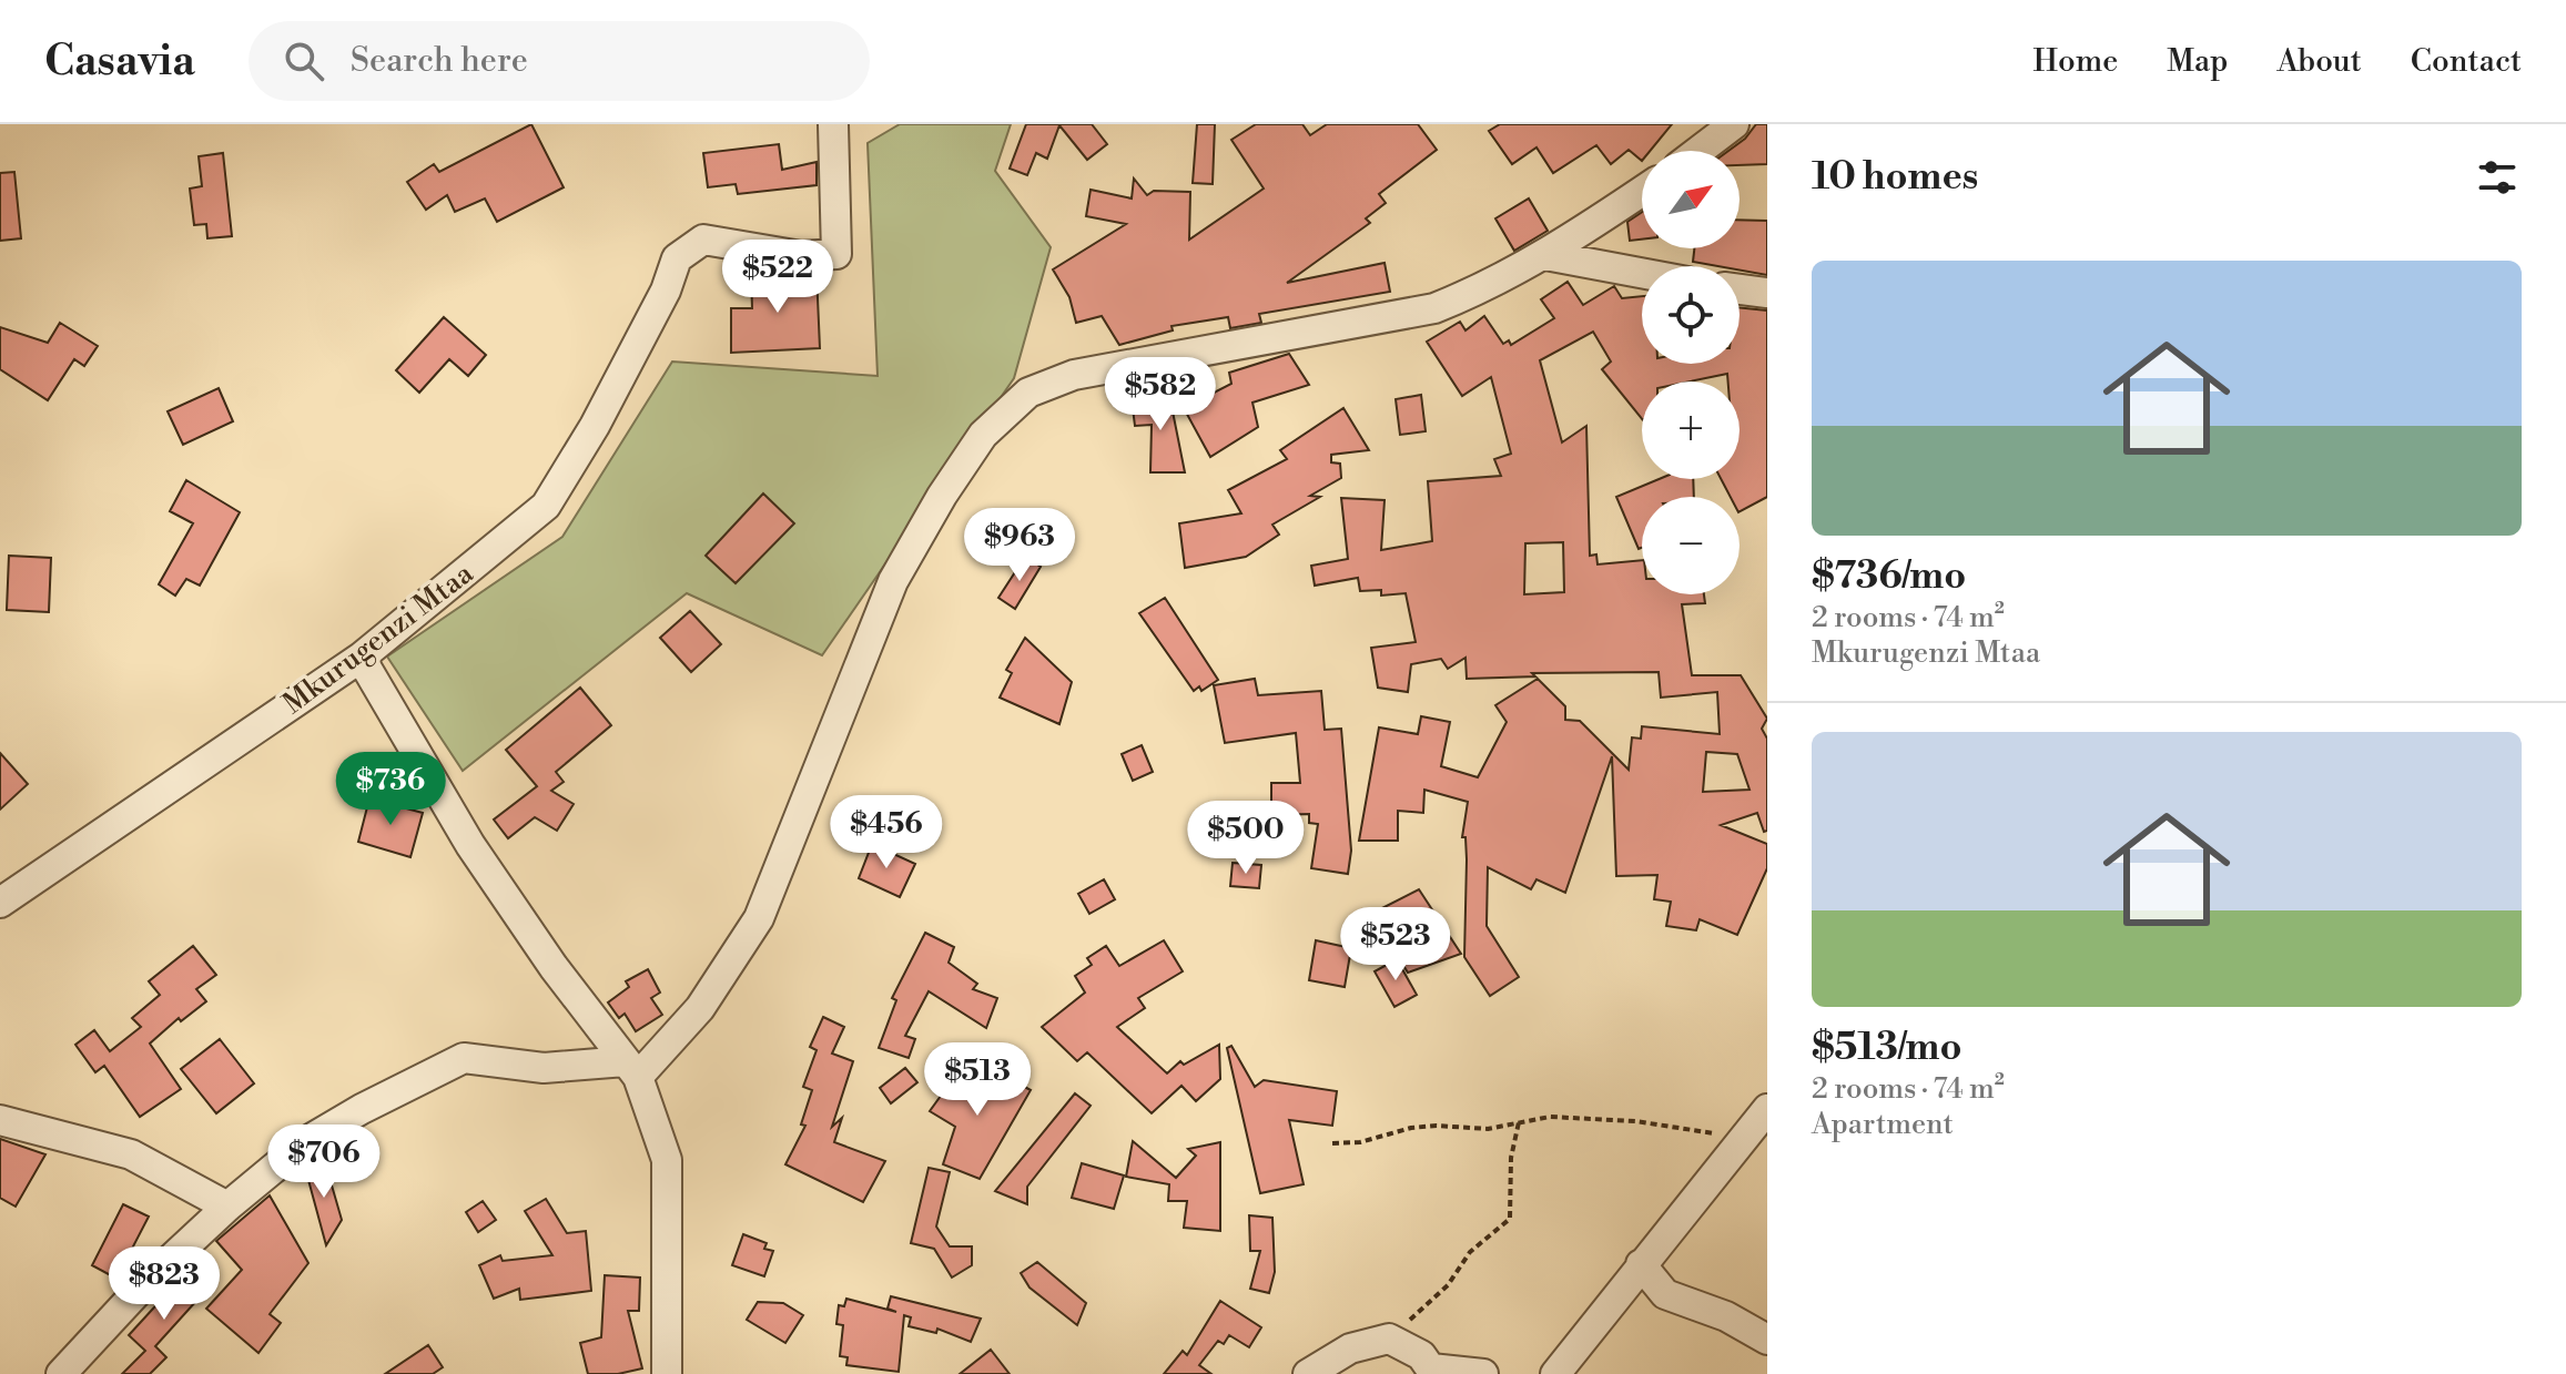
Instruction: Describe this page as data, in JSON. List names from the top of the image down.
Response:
{
  "streets": {
    "street": ["Mkurugenzi Mtaa"]
  },
  "north": "top right",
  "page": {
    "header": "Casavia",
    "search": "Search here",
    "nav": [
      "Home",
      "Map",
      "About",
      "Contact"
    ],
    "heading": "10 homes",
    "map_buttons": ["+", "−"],
    "list": [
      {
        "name": "$736/mo",
        "note": "2 rooms · 74 m² · Mkurugenzi Mtaa"
      },
      {
        "name": "$513/mo",
        "note": "2 rooms · 74 m² · Apartment"
      }
    ],
    "price": [
      "$522",
      "$582",
      "$963",
      "$736",
      "$456",
      "$500",
      "$523",
      "$513",
      "$706",
      "$823"
    ]
  }
}
